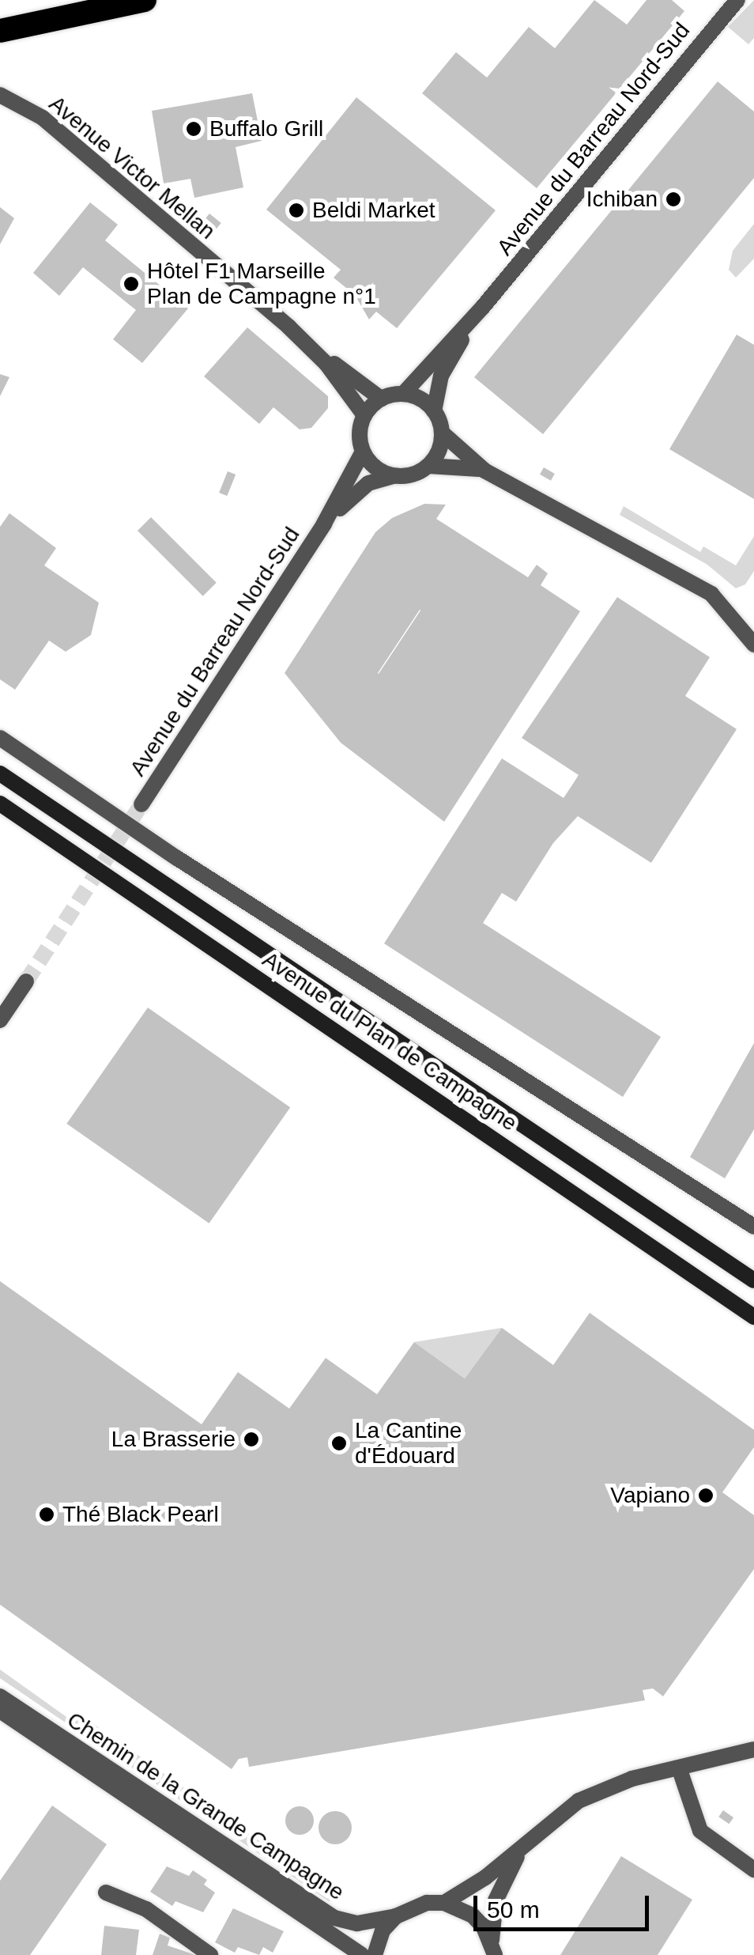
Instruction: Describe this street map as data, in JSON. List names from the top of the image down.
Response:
{
  "streets": {
    "main road": ["Avenue du Plan de Campagne"],
    "street": ["Avenue du Barreau Nord-Sud", "Avenue Victor Mellan", "Chemin de la Grande Campagne"]
  },
  "crossings": [
    ["Avenue du Barreau Nord-Sud", "Avenue Victor Mellan"]
  ],
  "places": [
    "Buffalo Grill",
    "Ichiban",
    "Beldi Market",
    "Hôtel F1 Marseille Plan de Campagne n°1",
    "La Brasserie",
    "La Cantine d'Édouard",
    "Vapiano",
    "Thé Black Pearl"
  ],
  "scale_bar": "50 m"
}
